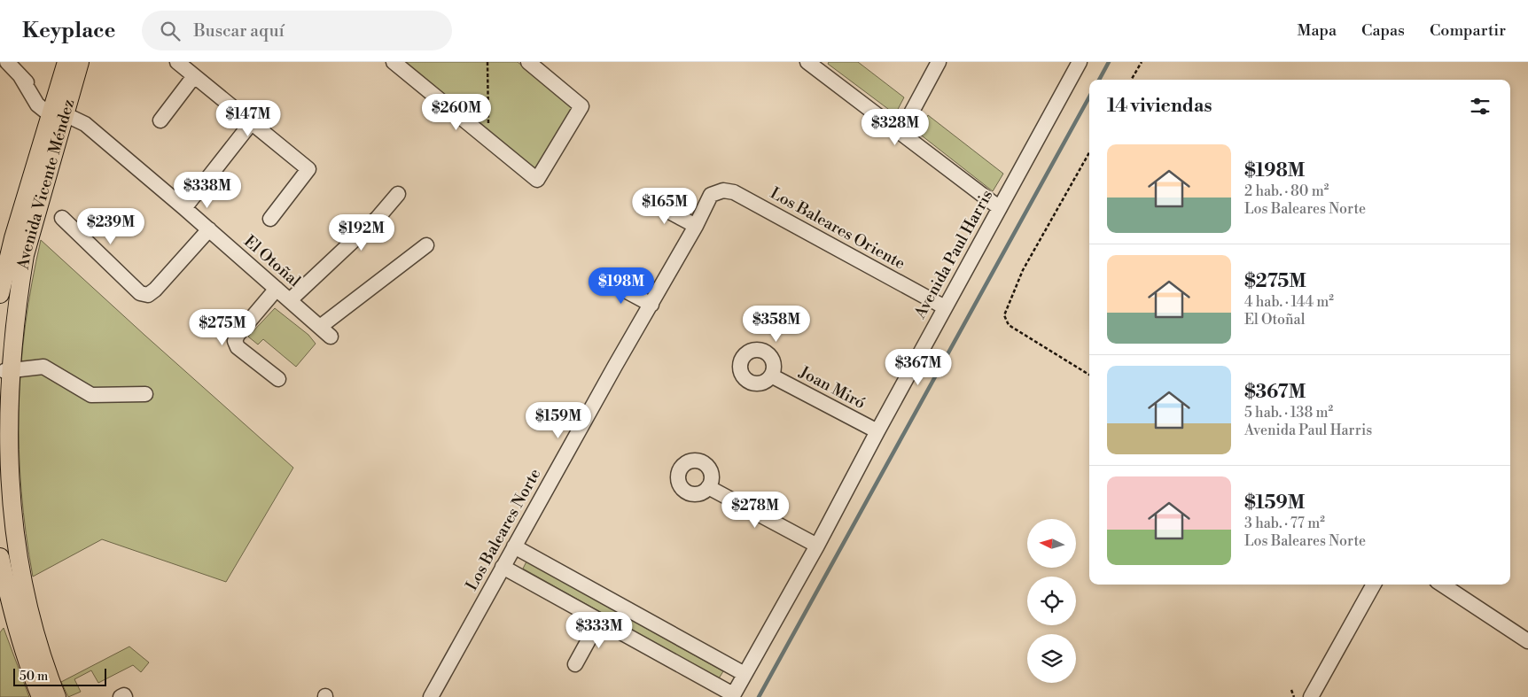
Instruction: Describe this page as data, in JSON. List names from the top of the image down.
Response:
{
  "streets": {
    "main road": ["Avenida Vicente Méndez"],
    "street": [
      "Los Baleares Oriente",
      "Avenida Paul Harris",
      "El Otoñal",
      "Joan Miró",
      "Los Baleares Norte"
    ]
  },
  "crossings": [
    ["Avenida Vicente Méndez", "El Otoñal"],
    ["Los Baleares Oriente", "Avenida Paul Harris"],
    ["Los Baleares Oriente", "Los Baleares Norte"],
    ["Avenida Paul Harris", "Joan Miró"]
  ],
  "scale_bar": "50 m",
  "north": "left",
  "page": {
    "header": "Keyplace",
    "search": "Buscar aquí",
    "nav": ["Mapa", "Capas", "Compartir"],
    "heading": "14 viviendas",
    "price": [
      "$260M",
      "$147M",
      "$328M",
      "$338M",
      "$165M",
      "$239M",
      "$192M",
      "$198M",
      "$358M",
      "$275M",
      "$367M",
      "$159M",
      "$278M",
      "$333M"
    ],
    "list": [
      {
        "name": "$198M",
        "note": "2 hab. · 80 m² · Los Baleares Norte"
      },
      {
        "name": "$275M",
        "note": "4 hab. · 144 m² · El Otoñal"
      },
      {
        "name": "$367M",
        "note": "5 hab. · 138 m² · Avenida Paul Harris"
      },
      {
        "name": "$159M",
        "note": "3 hab. · 77 m² · Los Baleares Norte"
      }
    ],
    "scale": "50 m"
  }
}
